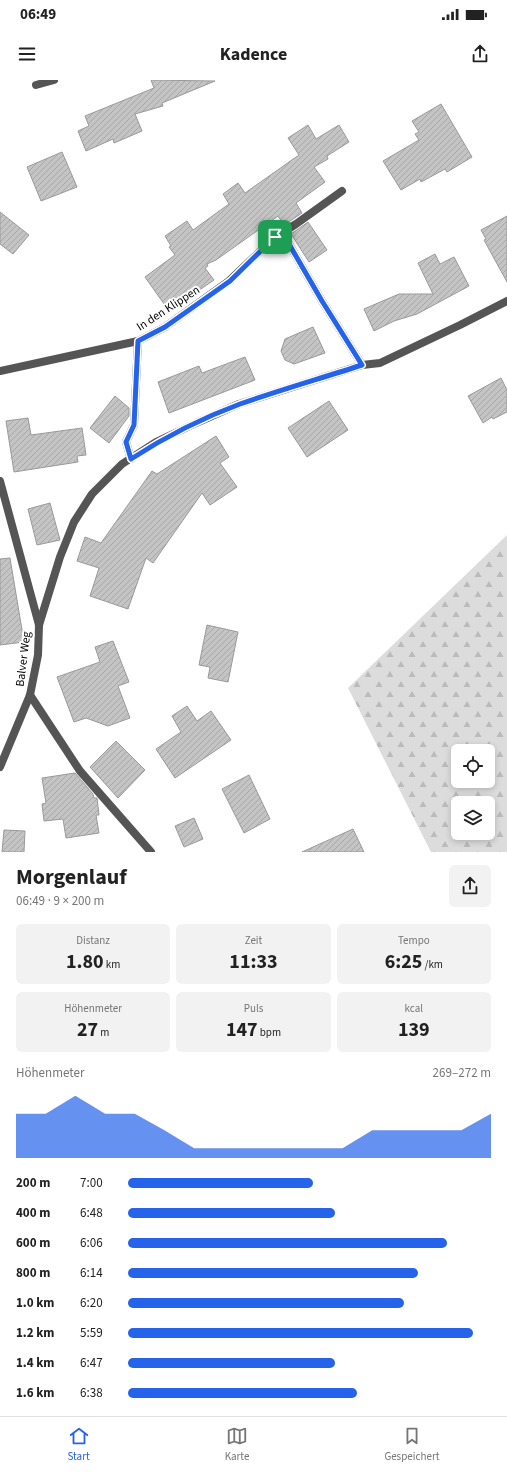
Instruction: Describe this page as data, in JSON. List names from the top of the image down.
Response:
{
  "streets": {
    "street": ["In den Klippen", "Balver Weg"]
  },
  "page": {
    "status": "06:49",
    "header": "Kadence",
    "heading": ["Morgenlauf", "06:49 · 9 × 200 m"],
    "stats": [
      ["Distanz", "1.80 km"],
      ["Zeit", "11:33"],
      ["Tempo", "6:25 /km"],
      ["Höhenmeter", "27 m"],
      ["Puls", "147 bpm"],
      ["kcal", "139"]
    ],
    "chart": ["Höhenmeter", "269–272 m"],
    "list": [
      {
        "name": "200 m",
        "note": "7:00"
      },
      {
        "name": "400 m",
        "note": "6:48"
      },
      {
        "name": "600 m",
        "note": "6:06"
      },
      {
        "name": "800 m",
        "note": "6:14"
      },
      {
        "name": "1.0 km",
        "note": "6:20"
      },
      {
        "name": "1.2 km",
        "note": "5:59"
      },
      {
        "name": "1.4 km",
        "note": "6:47"
      },
      {
        "name": "1.6 km",
        "note": "6:38"
      }
    ],
    "tabs": ["Start", "Karte", "Gespeichert"]
  }
}
